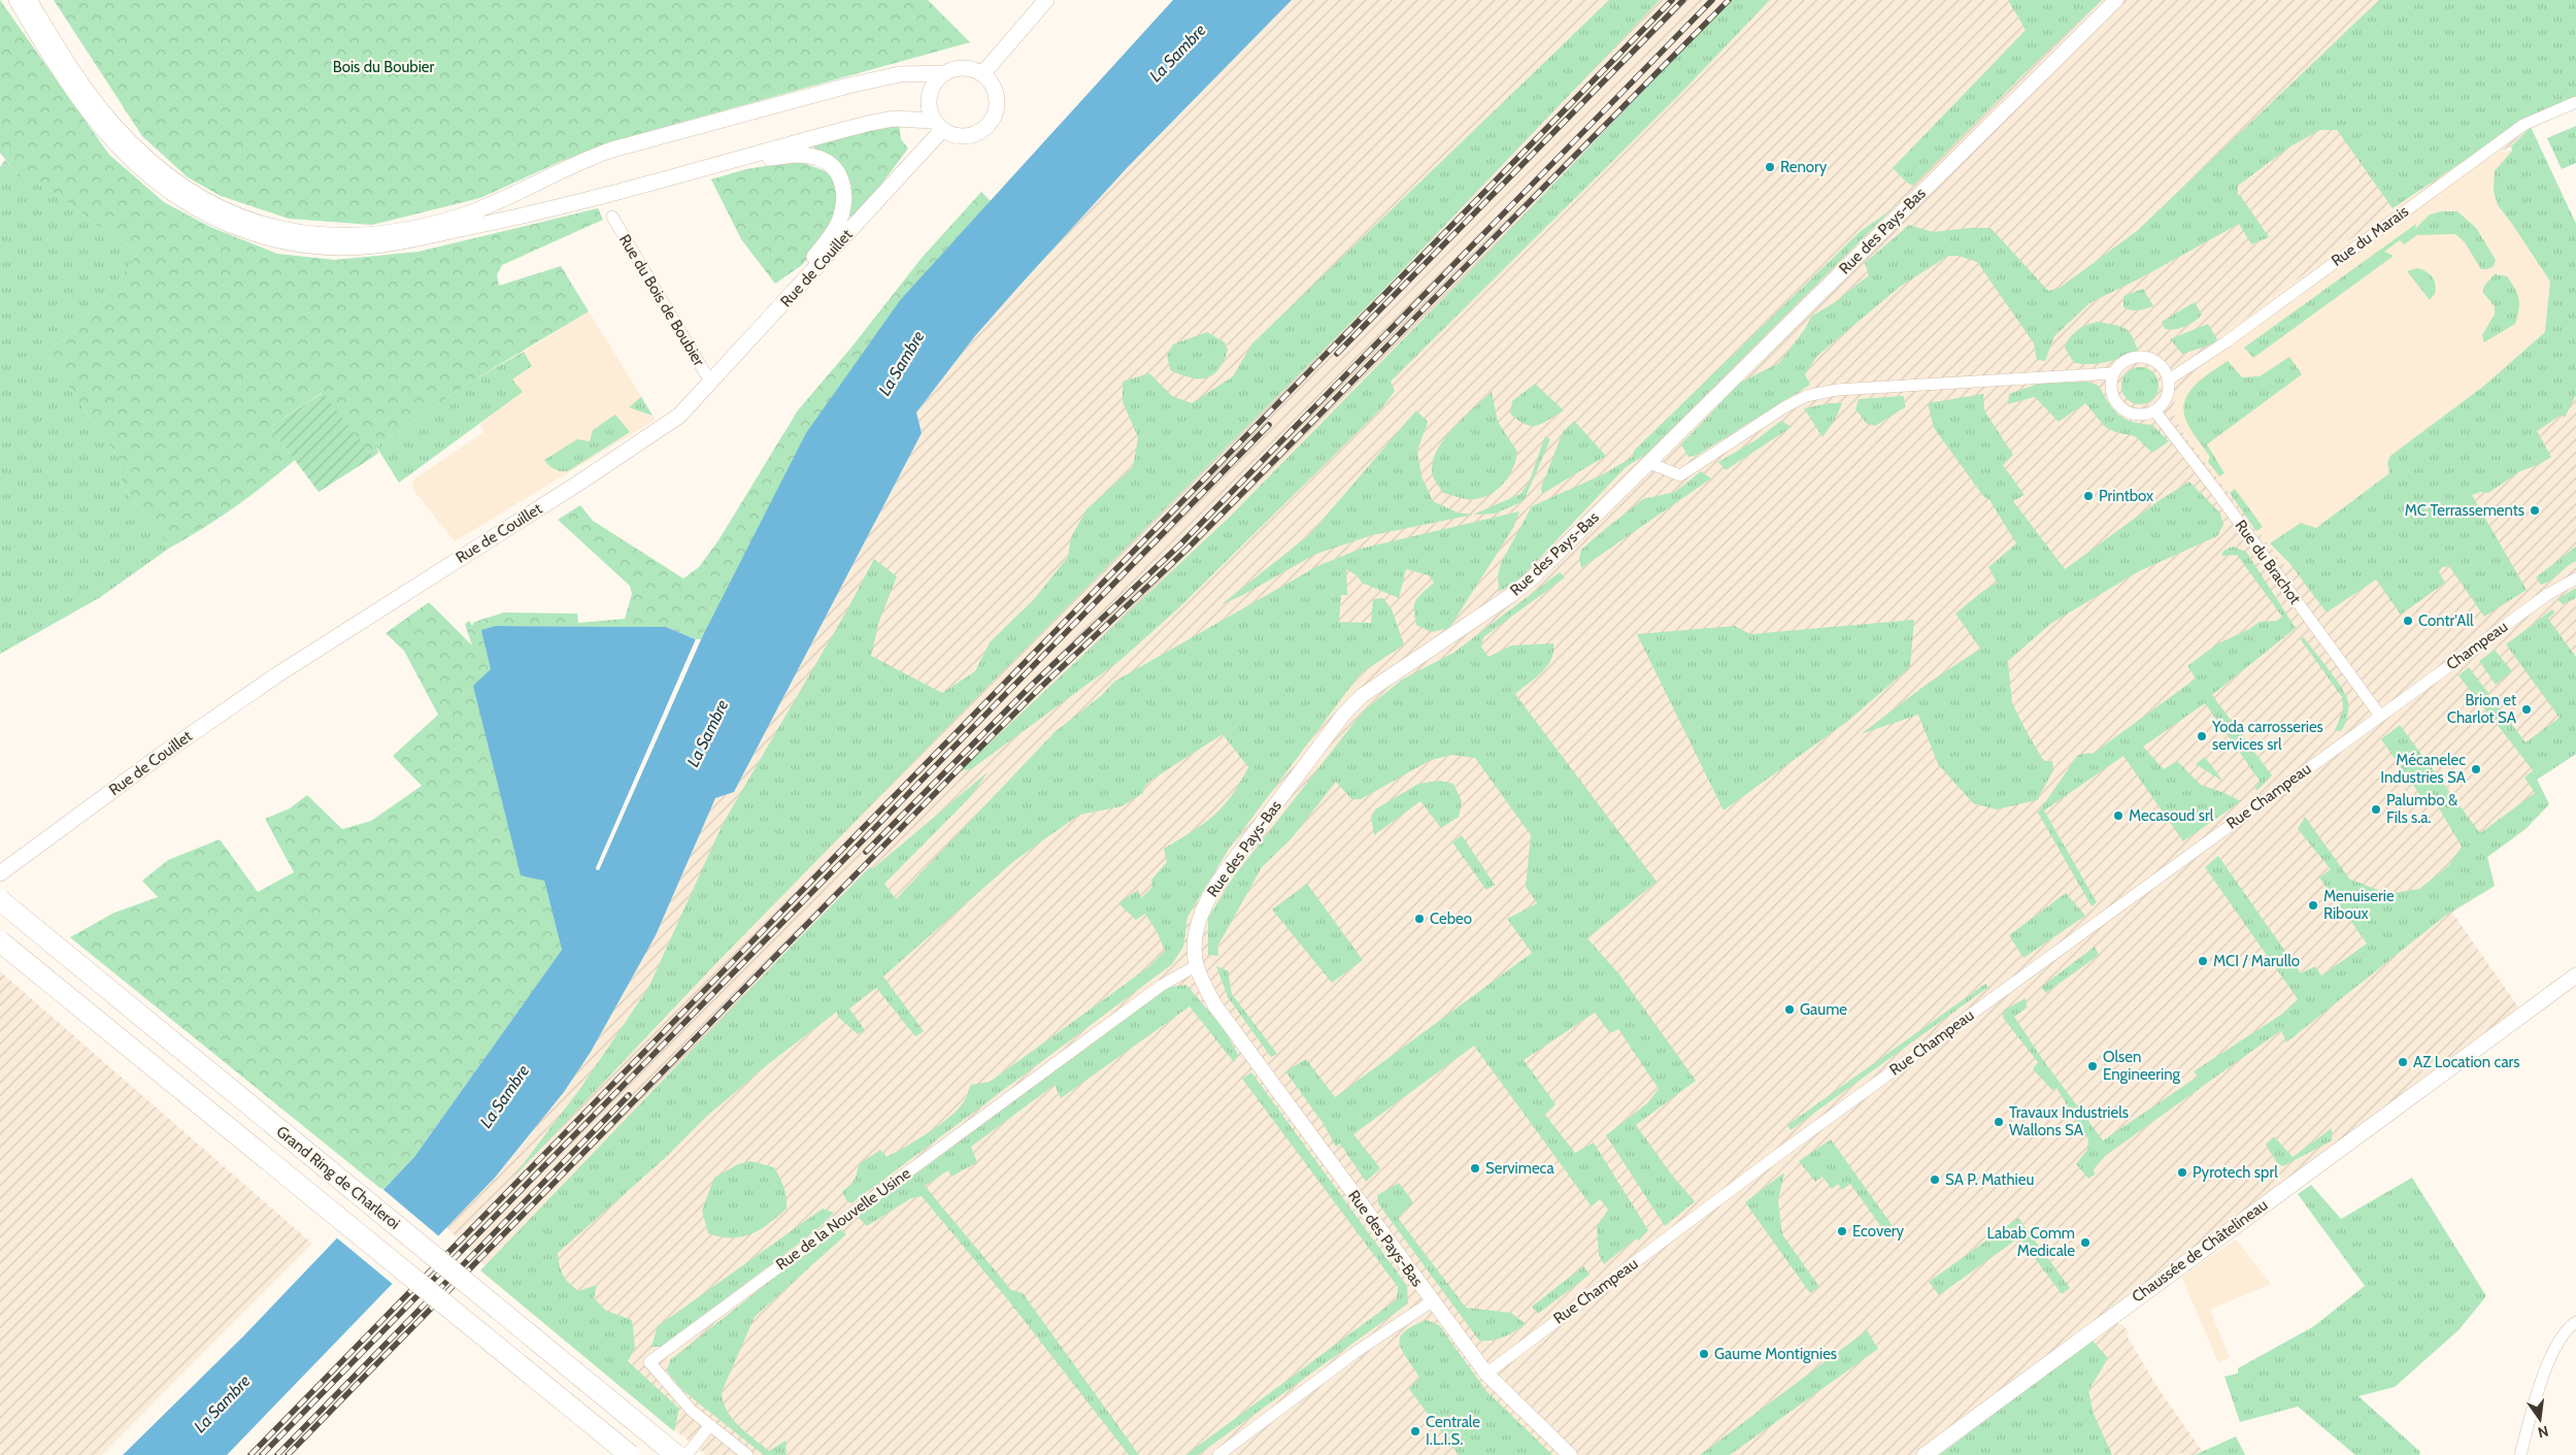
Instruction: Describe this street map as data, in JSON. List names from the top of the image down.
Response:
{
  "streets": {
    "highway": ["Grand Ring de Charleroi"],
    "main road": ["Rue de Couillet", "Chaussée de Châtelineau"],
    "street": [
      "Rue des Pays-Bas",
      "Rue du Marais",
      "Rue du Bois de Boubier",
      "Rue du Brachot",
      "Champeau",
      "Rue Champeau",
      "Rue de la Nouvelle Usine"
    ]
  },
  "crossings": [
    ["Rue des Pays-Bas", "Rue Champeau"],
    ["Rue des Pays-Bas", "Rue de la Nouvelle Usine"],
    ["Rue du Marais", "Rue du Brachot"],
    ["Rue de Couillet", "Rue du Bois de Boubier"],
    ["Rue du Brachot", "Champeau"],
    ["Rue du Brachot", "Rue Champeau"],
    ["Champeau", "Rue Champeau"]
  ],
  "water": ["La Sambre"],
  "parks": ["Bois du Boubier"],
  "places": [
    "Renory",
    "Printbox",
    "MC Terrassements",
    "Contr'All",
    "Brion et Charlot SA",
    "Yoda carrosseries services srl",
    "Mécanelec Industries SA",
    "Palumbo & Fils s.a.",
    "Mecasoud srl",
    "Menuiserie Riboux",
    "Cebeo",
    "MCI / Marullo",
    "Gaume",
    "AZ Location cars",
    "Olsen Engineering",
    "Travaux Industriels Wallons SA",
    "Servimeca",
    "Pyrotech sprl",
    "SA P. Mathieu",
    "Ecovery",
    "Labab Comm Medicale",
    "Gaume Montignies",
    "Centrale I.L.I.S."
  ],
  "north": "bottom"
}
